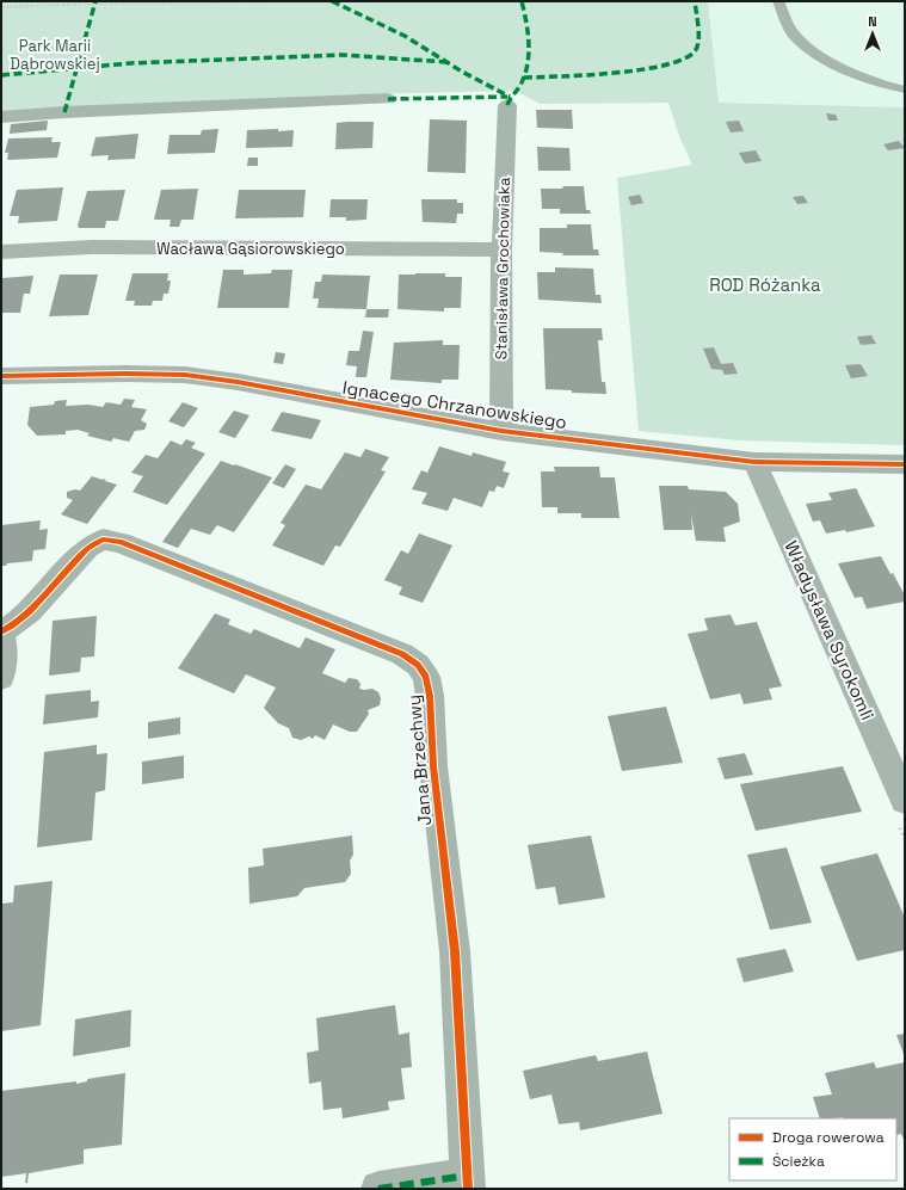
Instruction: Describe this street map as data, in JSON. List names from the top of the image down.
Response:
{
  "streets": {
    "street": [
      "Wacława Gąsiorowskiego",
      "Stanisława Grochowiaka",
      "Ignacego Chrzanowskiego",
      "Władysława Syrokomli",
      "Jana Brzechwy"
    ]
  },
  "crossings": [
    ["Wacława Gąsiorowskiego", "Stanisława Grochowiaka"],
    ["Stanisława Grochowiaka", "Ignacego Chrzanowskiego"],
    ["Ignacego Chrzanowskiego", "Władysława Syrokomli"]
  ],
  "parks": ["Park Marii Dąbrowskiej", "ROD Różanka"],
  "legend": ["Droga rowerowa", "Ścieżka"],
  "north": "top"
}
